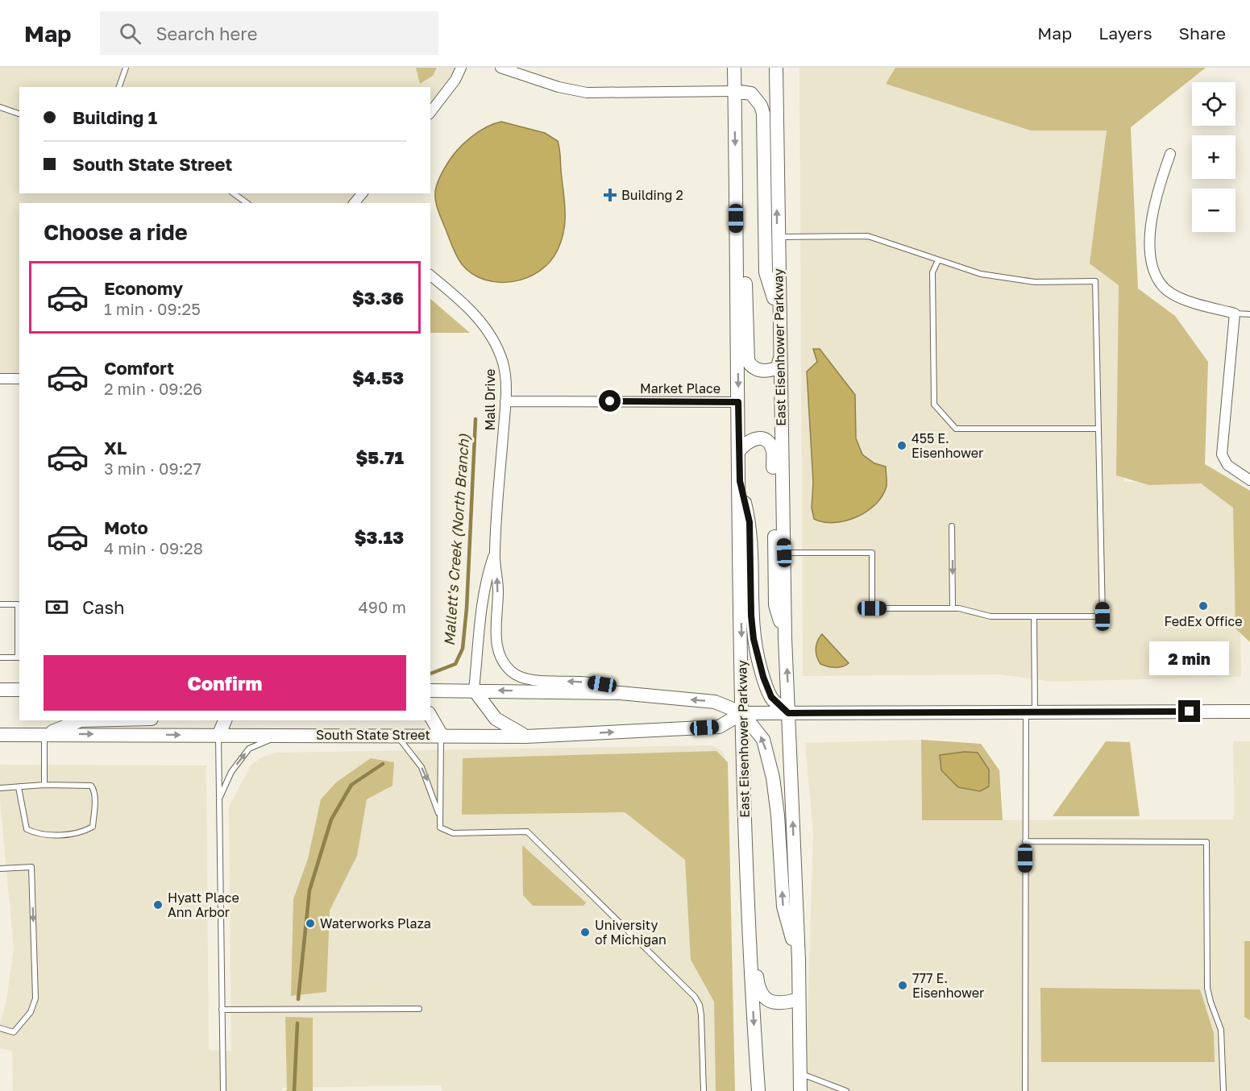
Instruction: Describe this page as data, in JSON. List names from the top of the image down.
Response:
{
  "streets": {
    "main road": ["East Eisenhower Parkway", "South State Street"],
    "street": ["Market Place", "Mall Drive"]
  },
  "crossings": [
    ["East Eisenhower Parkway", "Market Place"],
    ["East Eisenhower Parkway", "South State Street"],
    ["Market Place", "Mall Drive"]
  ],
  "water": ["Mallett's Creek (North Branch)"],
  "places": {
    "health": ["Building 2"],
    "other": [
      "455 E. Eisenhower",
      "FedEx Office",
      "Hyatt Place Ann Arbor",
      "Waterworks Plaza",
      "University of Michigan",
      "777 E. Eisenhower"
    ]
  },
  "page": {
    "header": "Map",
    "search": "Search here",
    "nav": ["Map", "Layers", "Share"],
    "map_buttons": ["+", "−"],
    "banner": ["Building 1", "South State Street"],
    "heading": "Choose a ride",
    "list": [
      {
        "name": "Economy",
        "note": "1 min · 09:25",
        "value": "$3.36"
      },
      {
        "name": "Comfort",
        "note": "2 min · 09:26",
        "value": "$4.53"
      },
      {
        "name": "XL",
        "note": "3 min · 09:27",
        "value": "$5.71"
      },
      {
        "name": "Moto",
        "note": "4 min · 09:28",
        "value": "$3.13"
      }
    ],
    "pay": ["Cash", "490 m"],
    "bubble": "2 min",
    "buttons": "Confirm"
  }
}
